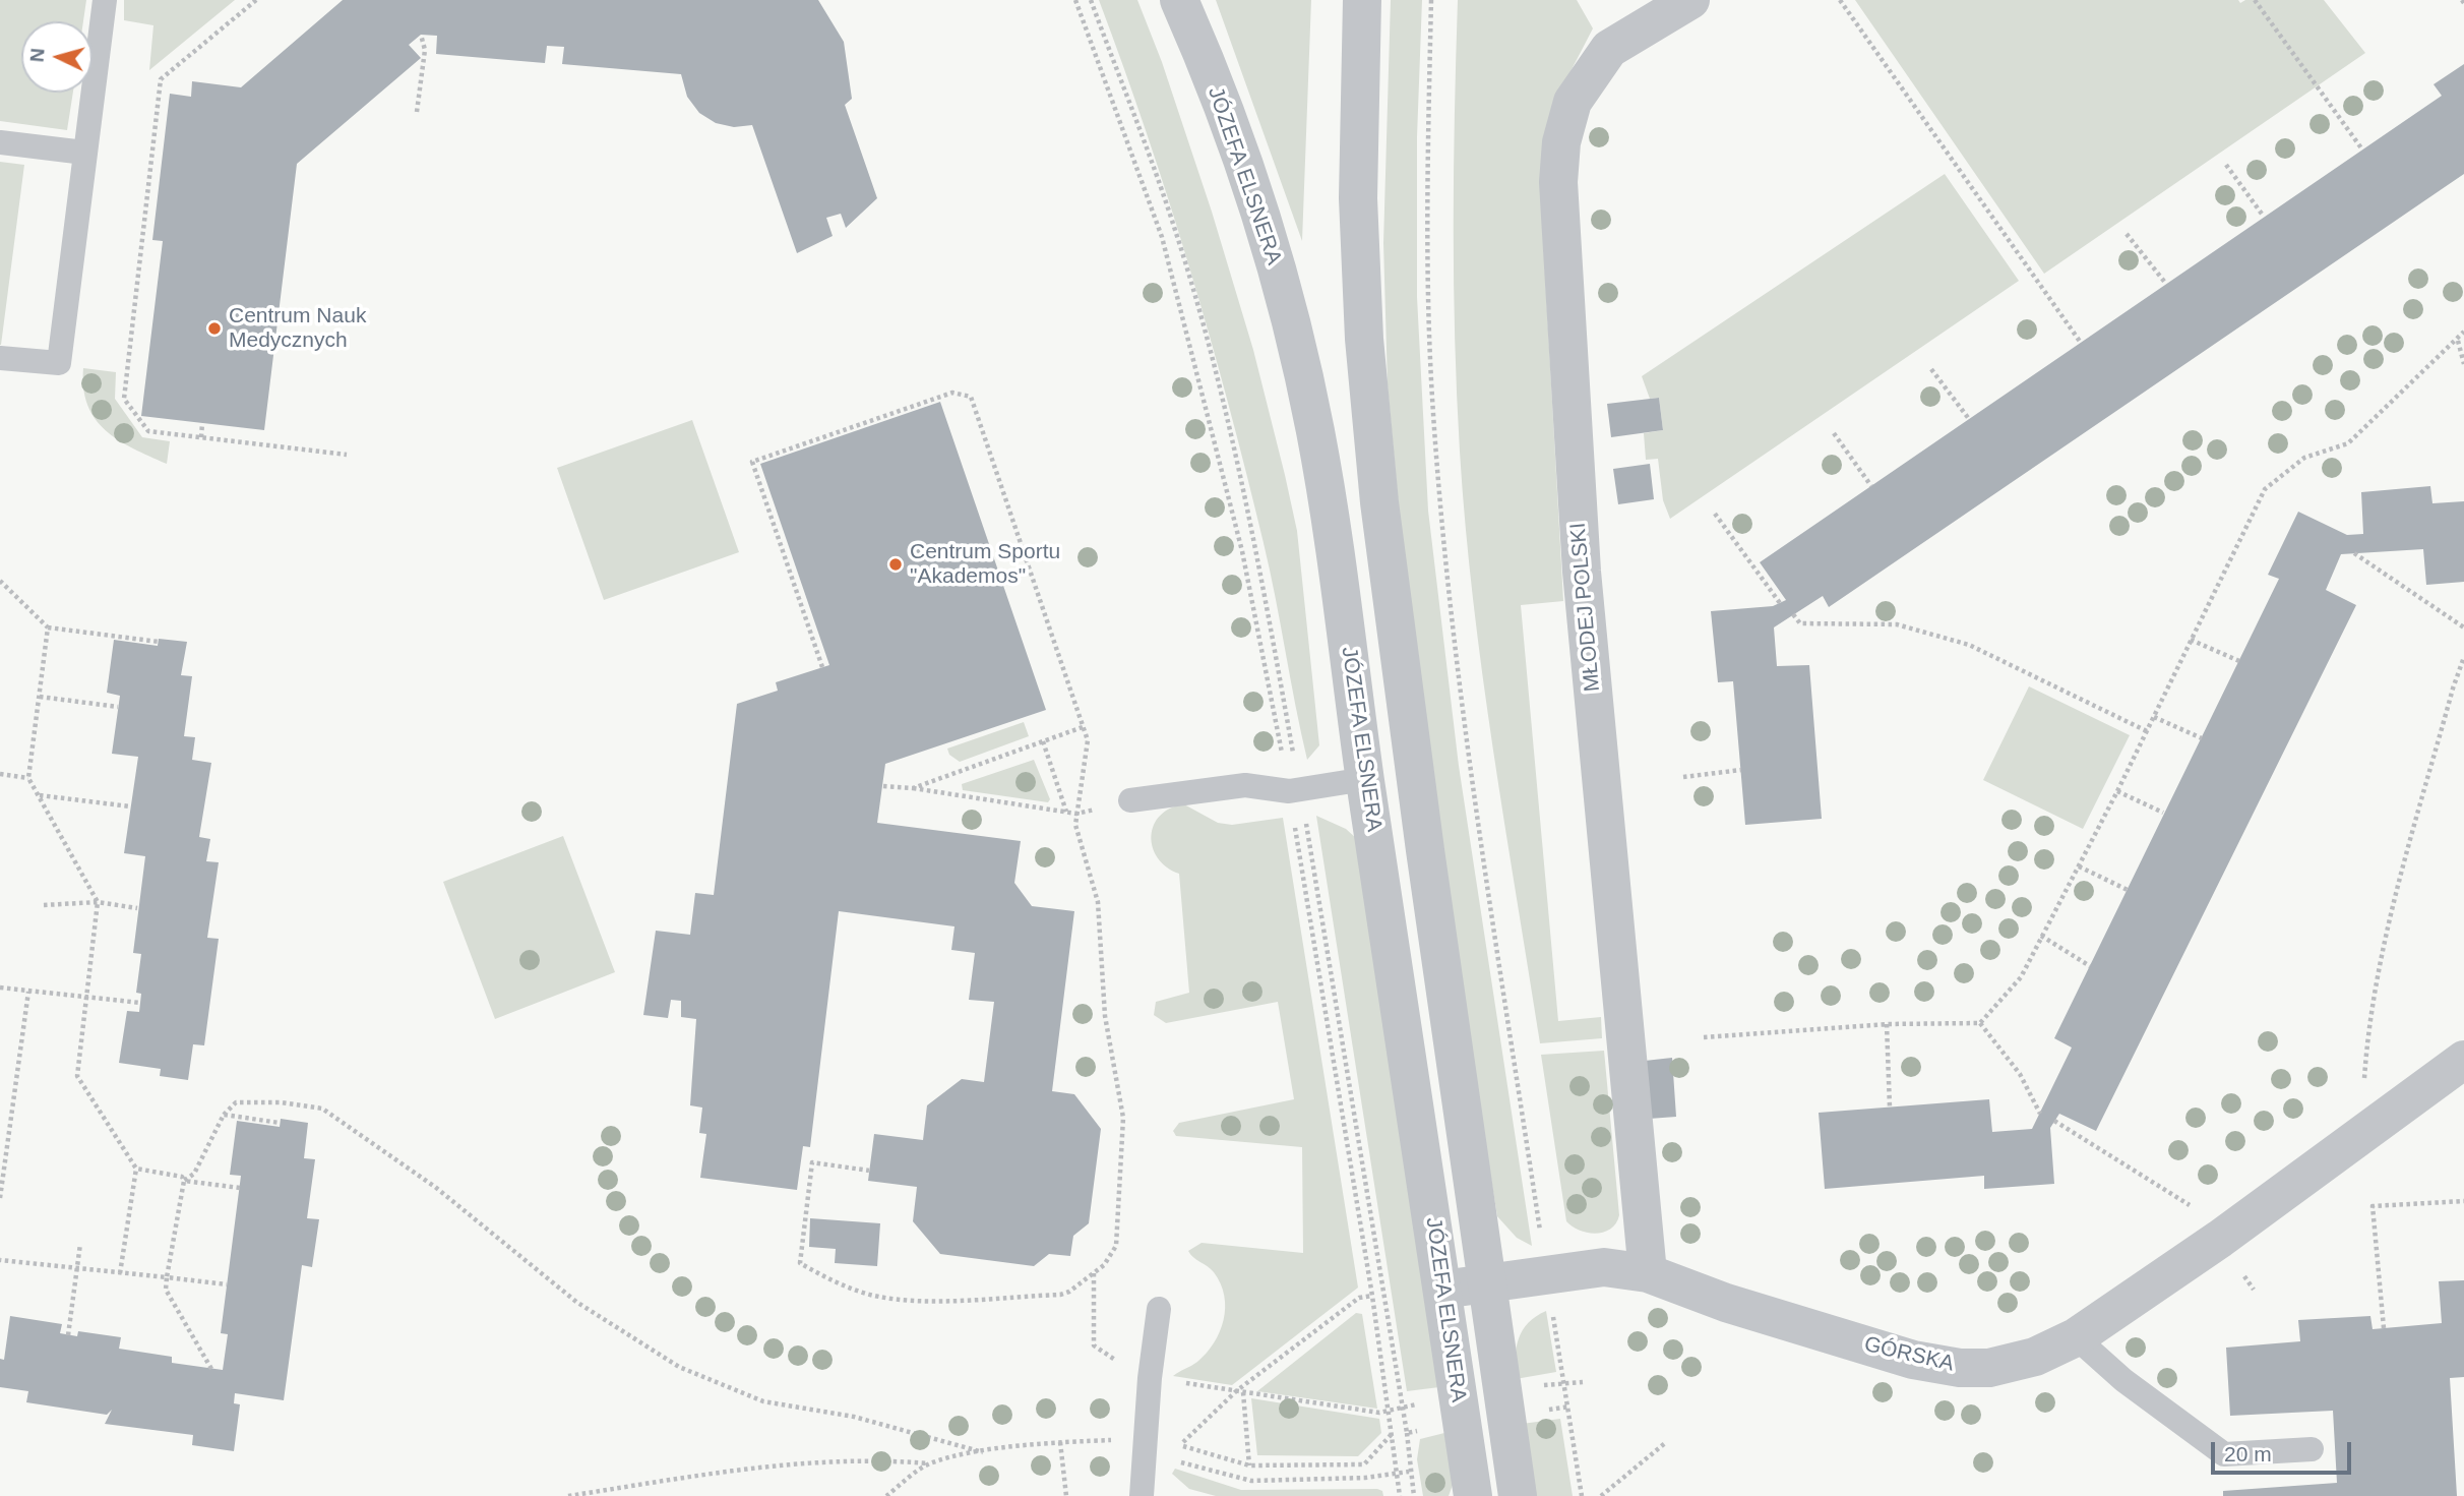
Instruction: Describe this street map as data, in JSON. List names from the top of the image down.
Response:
{
  "streets": {
    "street": ["JÓZEFA ELSNERA", "MŁODEJ POLSKI", "GÓRSKA"]
  },
  "crossings": [
    ["JÓZEFA ELSNERA", "GÓRSKA"],
    ["MŁODEJ POLSKI", "GÓRSKA"]
  ],
  "places": ["Centrum Nauk Medycznych", "Centrum Sportu \"Akademos\""],
  "scale_bar": "20 m",
  "north": "left"
}
